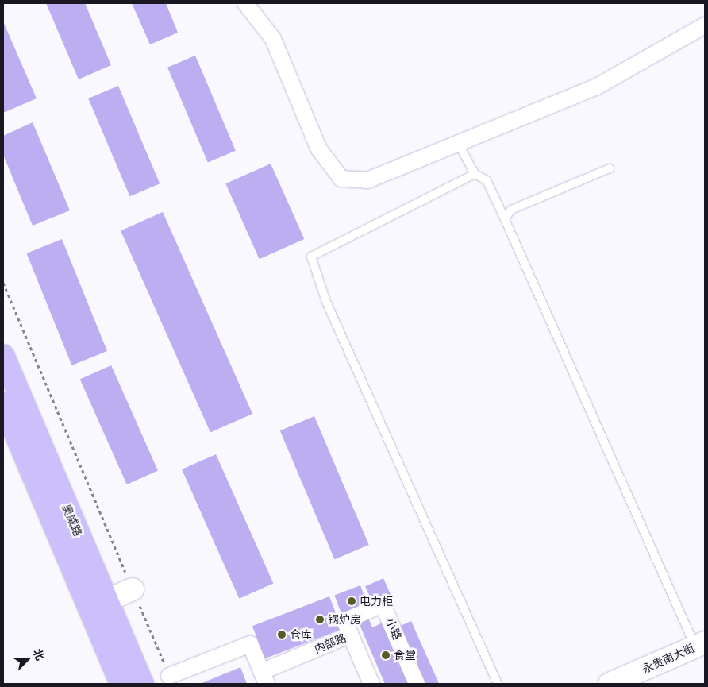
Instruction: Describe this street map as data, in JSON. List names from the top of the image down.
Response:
{
  "streets": {
    "main road": ["奥威路"],
    "street": ["小路", "内部路", "永贵南大街"]
  },
  "crossings": [
    ["小路", "内部路"]
  ],
  "places": [
    "电力柜",
    "锅炉房",
    "仓库",
    "食堂"
  ],
  "north": "top right"
}
